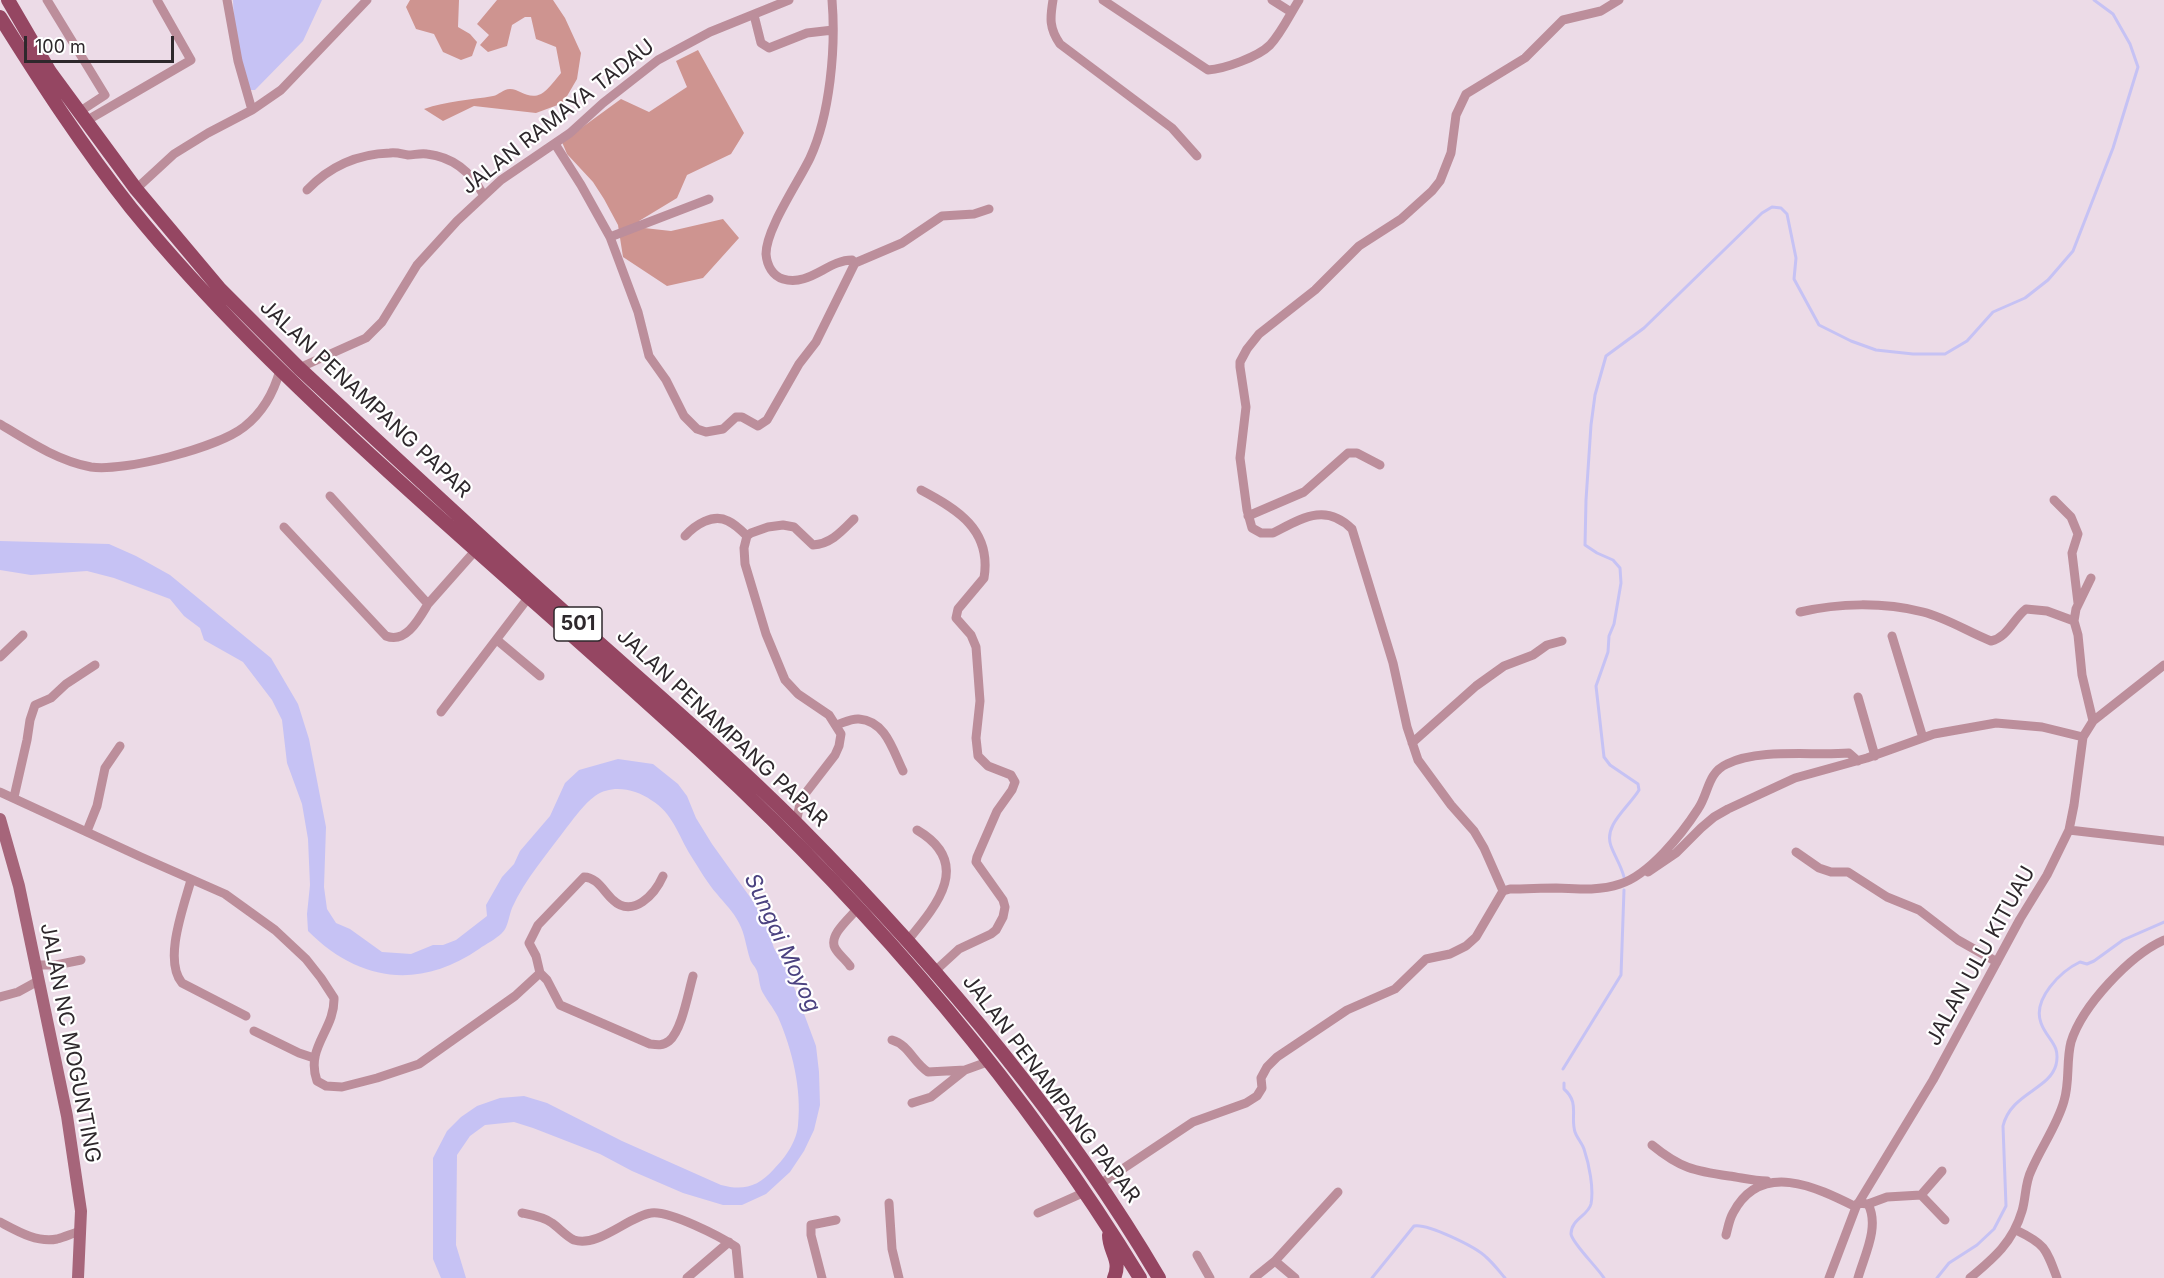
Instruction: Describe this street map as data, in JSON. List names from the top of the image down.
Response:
{
  "streets": {
    "main road": ["JALAN PENAMPANG PAPAR", "501"],
    "street": ["JALAN RAMAYA TADAU", "JALAN ULU KITUAU", "JALAN NC MOGUNTING"]
  },
  "crossings": [
    ["JALAN RAMAYA TADAU", "JALAN PENAMPANG PAPAR"]
  ],
  "water": ["Sungai Moyog"],
  "scale_bar": "100 m"
}
